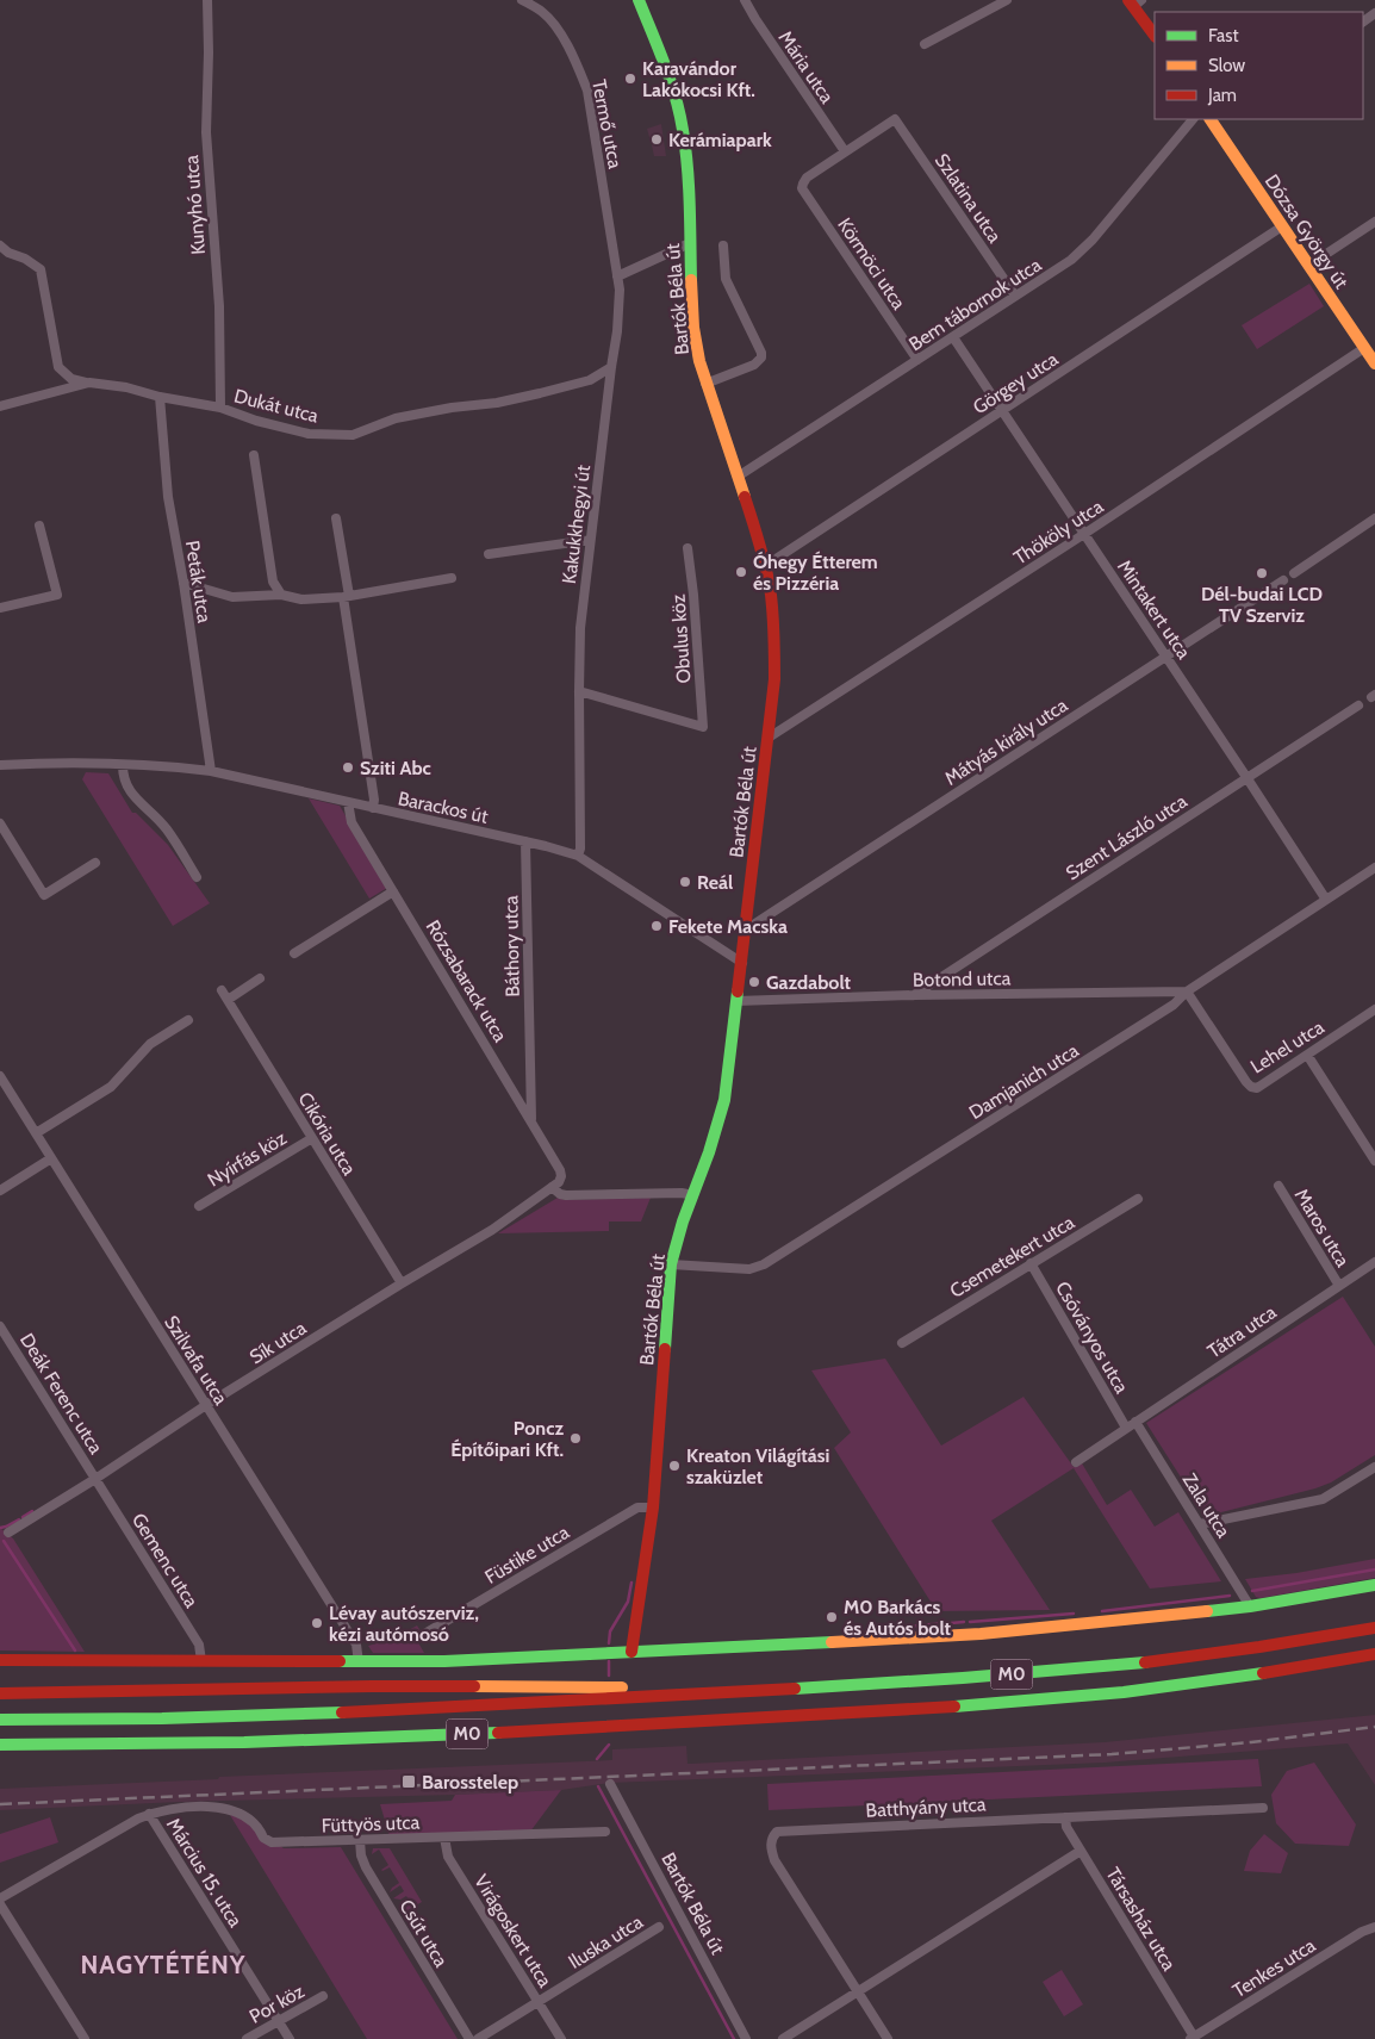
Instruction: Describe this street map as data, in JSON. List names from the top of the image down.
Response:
{
  "streets": {
    "main road": ["Dózsa György út", "Bartók Béla út", "M0"],
    "street": [
      "Mária utca",
      "Termő utca",
      "Szlatina utca",
      "Kunyhó utca",
      "Körmöci utca",
      "Bem tábornok utca",
      "Görgey utca",
      "Dukát utca",
      "Kakukkhegyi út",
      "Thököly utca",
      "Peták utca",
      "Mintakert utca",
      "Obulus köz",
      "Mátyás király utca",
      "Barackos út",
      "Szent László utca",
      "Báthory utca",
      "Botond utca",
      "Rózsabarack utca",
      "Lehel utca",
      "Damjanich utca",
      "Cikória utca",
      "Nyírfás köz",
      "Maros utca",
      "Csemetekert utca",
      "Tátra utca",
      "Csóványos utca",
      "Sík utca",
      "Szilvafa utca",
      "Deák Ferenc utca",
      "Zala utca",
      "Füstike utca",
      "Gemenc utca",
      "Batthyány utca",
      "Füttyös utca",
      "Március 15. utca",
      "Társasház utca",
      "Virágoskert utca",
      "Csút utca",
      "Iluska utca",
      "Tenkes utca",
      "Por köz"
    ]
  },
  "crossings": [
    ["Mária utca", "Szlatina utca"],
    ["Mária utca", "Körmöci utca"],
    ["Termő utca", "Kakukkhegyi út"],
    ["Szlatina utca", "Körmöci utca"],
    ["Szlatina utca", "Bem tábornok utca"],
    ["Kunyhó utca", "Dukát utca"],
    ["Dózsa György út", "Görgey utca"],
    ["Dózsa György út", "Thököly utca"],
    ["Körmöci utca", "Bem tábornok utca"],
    ["Bartók Béla út", "Bem tábornok utca"],
    ["Bartók Béla út", "Görgey utca"],
    ["Bartók Béla út", "Thököly utca"],
    ["Bartók Béla út", "Mátyás király utca"],
    ["Bartók Béla út", "Barackos út"],
    ["Bartók Béla út", "Botond utca"],
    ["Bartók Béla út", "Damjanich utca"],
    ["Bartók Béla út", "Füstike utca"],
    ["Bem tábornok utca", "Mintakert utca"],
    ["Görgey utca", "Mintakert utca"],
    ["Dukát utca", "Kakukkhegyi út"],
    ["Dukát utca", "Peták utca"],
    ["Kakukkhegyi út", "Obulus köz"],
    ["Kakukkhegyi út", "Barackos út"],
    ["Thököly utca", "Mintakert utca"],
    ["Peták utca", "Barackos út"],
    ["Mintakert utca", "Mátyás király utca"],
    ["Mintakert utca", "Szent László utca"],
    ["Mintakert utca", "Damjanich utca"],
    ["Barackos út", "Báthory utca"],
    ["Barackos út", "Rózsabarack utca"],
    ["Szent László utca", "Botond utca"],
    ["Báthory utca", "Rózsabarack utca"],
    ["Botond utca", "Lehel utca"],
    ["Botond utca", "Damjanich utca"],
    ["Rózsabarack utca", "Sík utca"],
    ["Lehel utca", "Damjanich utca"],
    ["Cikória utca", "Nyírfás köz"],
    ["Cikória utca", "Sík utca"],
    ["Maros utca", "Tátra utca"],
    ["Csemetekert utca", "Csóványos utca"],
    ["Tátra utca", "Csóványos utca"],
    ["Tátra utca", "Zala utca"],
    ["Sík utca", "Szilvafa utca"],
    ["Sík utca", "Deák Ferenc utca"],
    ["Sík utca", "Gemenc utca"],
    ["Deák Ferenc utca", "Gemenc utca"],
    ["Batthyány utca", "Társasház utca"],
    ["Füttyös utca", "Március 15. utca"],
    ["Füttyös utca", "Virágoskert utca"],
    ["Füttyös utca", "Csút utca"],
    ["Március 15. utca", "Por köz"],
    ["Társasház utca", "Tenkes utca"],
    ["Virágoskert utca", "Iluska utca"]
  ],
  "districts": ["NAGYTÉTÉNY"],
  "places": {
    "other": [
      "Karavándor Lakókocsi Kft.",
      "Kerámiapark",
      "Óhegy Étterem és Pizzéria",
      "Dél-budai LCD TV Szerviz",
      "Sziti Abc",
      "Reál",
      "Fekete Macska",
      "Gazdabolt",
      "Poncz Építőipari Kft.",
      "Kreaton Világítási szaküzlet",
      "M0 Barkács és Autós bolt",
      "Lévay autószerviz, kézi autómosó"
    ],
    "transit": ["Barosstelep"]
  },
  "legend": ["Fast", "Slow", "Jam"]
}
